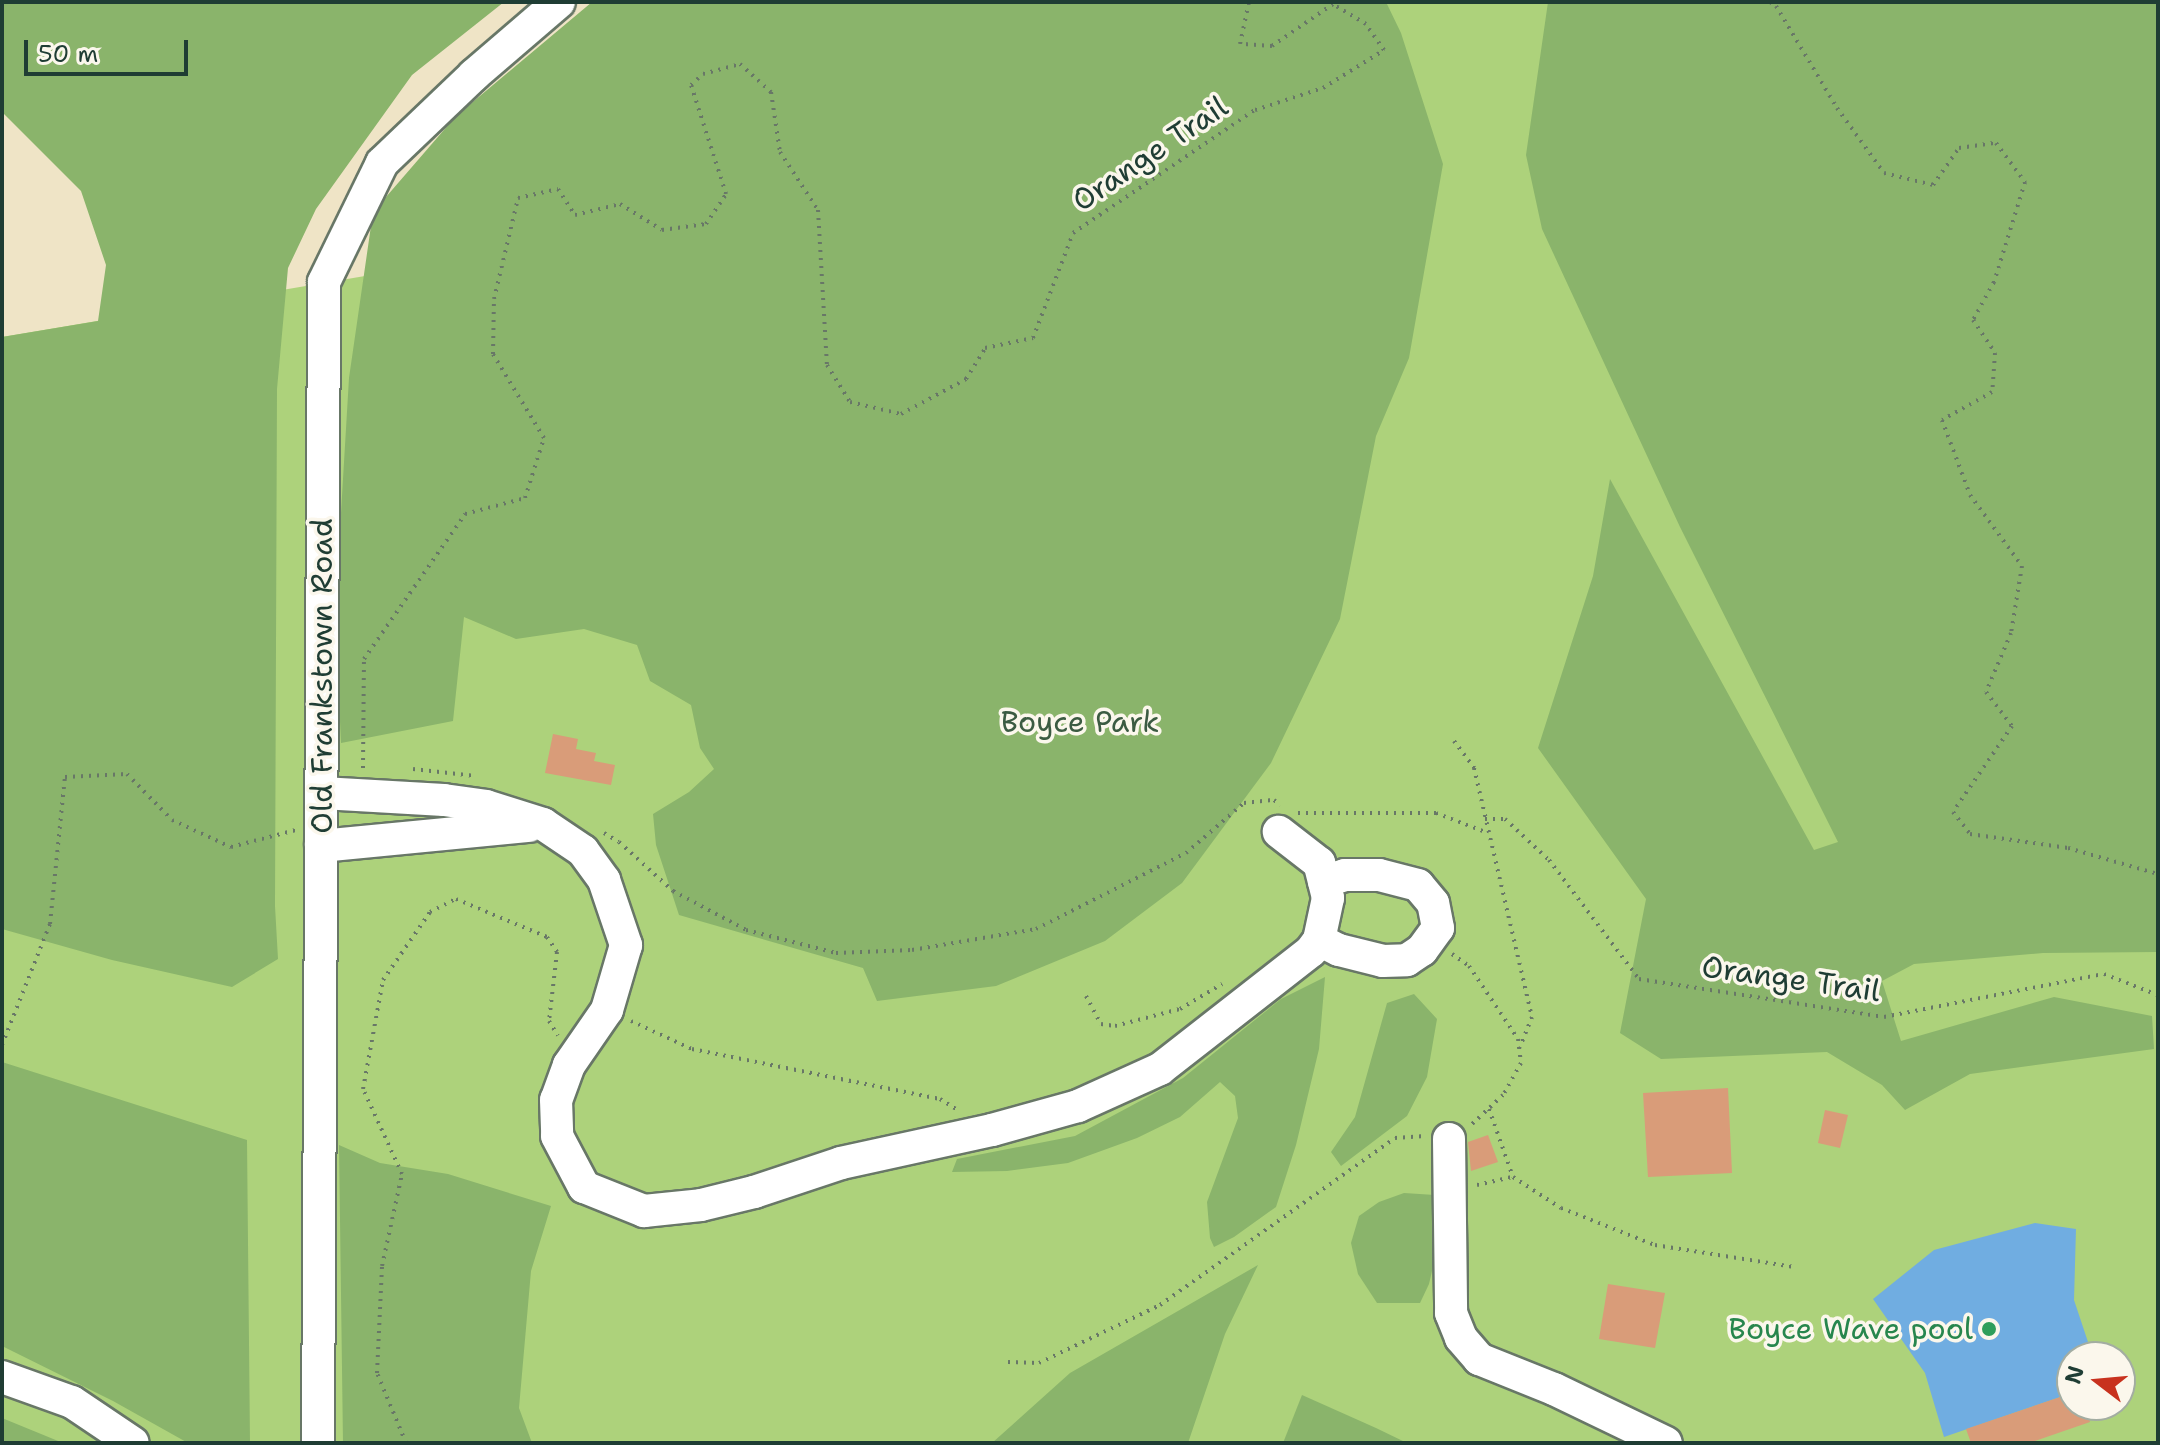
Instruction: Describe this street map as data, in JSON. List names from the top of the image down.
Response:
{
  "streets": {
    "street": ["Old Frankstown Road"],
    "path": ["Orange Trail"]
  },
  "parks": ["Boyce Park"],
  "places": ["Boyce Wave pool"],
  "scale_bar": "50 m",
  "north": "left"
}
